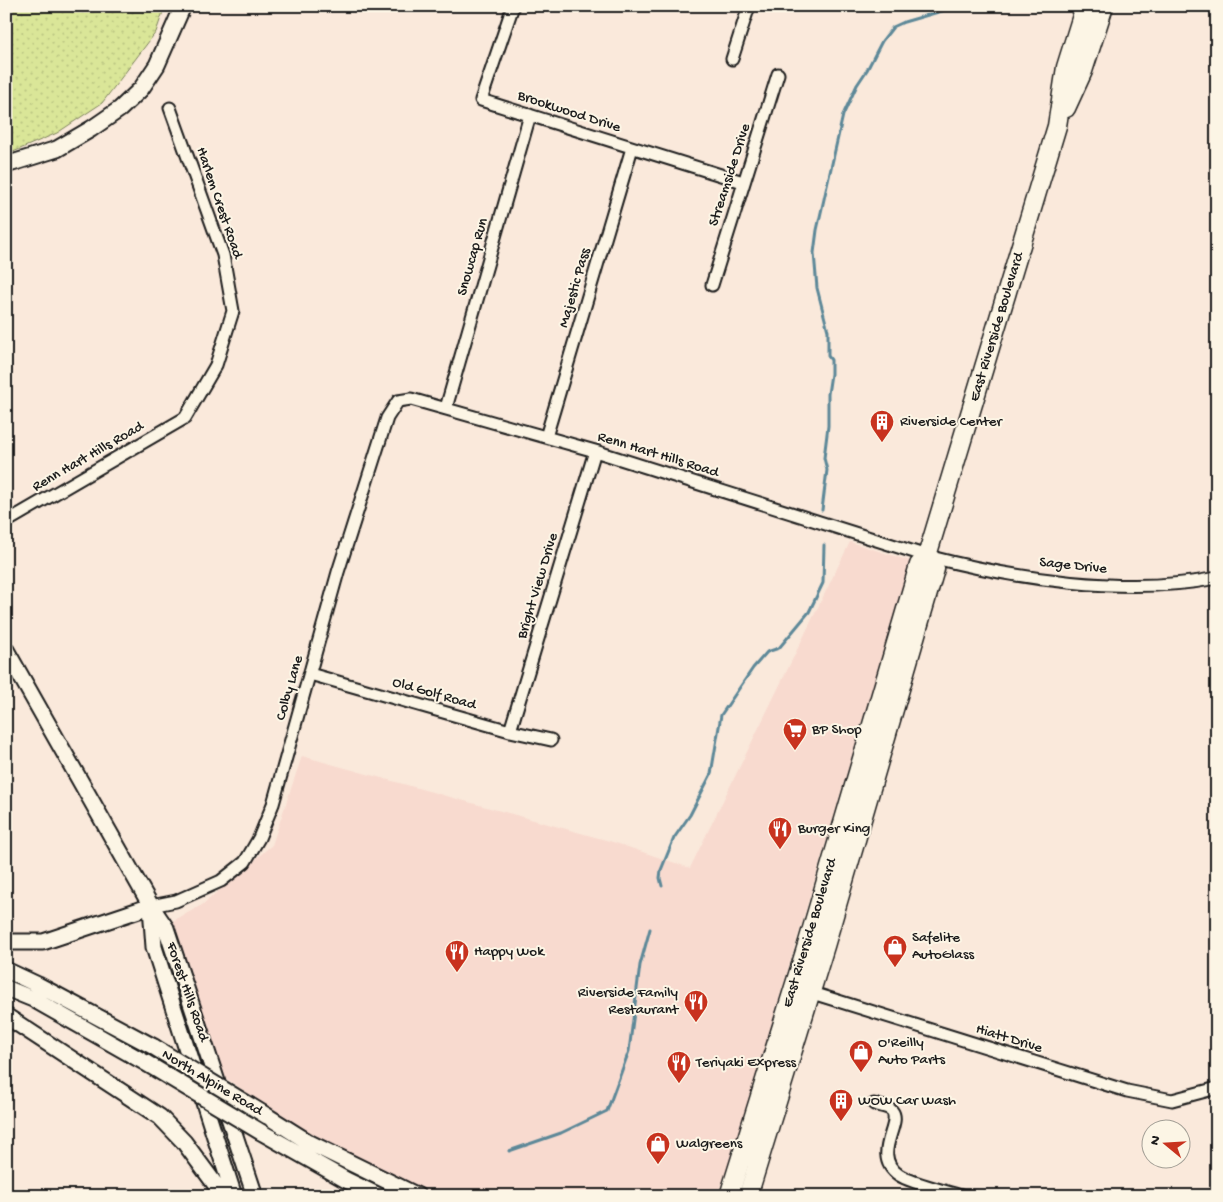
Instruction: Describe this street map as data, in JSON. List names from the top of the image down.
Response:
{
  "streets": {
    "main road": ["East Riverside Boulevard", "Forest Hills Road", "North Alpine Road"],
    "street": [
      "Brookwood Drive",
      "Streamside Drive",
      "Harlem Crest Road",
      "Snowcap Run",
      "Majestic Pass",
      "Renn Hart Hills Road",
      "Sage Drive",
      "Bright View Drive",
      "Colby Lane",
      "Old Golf Road",
      "Hiatt Drive"
    ]
  },
  "crossings": [
    ["Brookwood Drive", "Streamside Drive"],
    ["Brookwood Drive", "Snowcap Run"],
    ["Brookwood Drive", "Majestic Pass"],
    ["Harlem Crest Road", "Renn Hart Hills Road"],
    ["Snowcap Run", "Renn Hart Hills Road"],
    ["Majestic Pass", "Renn Hart Hills Road"],
    ["East Riverside Boulevard", "Renn Hart Hills Road"],
    ["East Riverside Boulevard", "Sage Drive"],
    ["East Riverside Boulevard", "Hiatt Drive"],
    ["Renn Hart Hills Road", "Sage Drive"],
    ["Renn Hart Hills Road", "Bright View Drive"],
    ["Renn Hart Hills Road", "Colby Lane"],
    ["Bright View Drive", "Old Golf Road"],
    ["Colby Lane", "Old Golf Road"],
    ["Colby Lane", "Forest Hills Road"]
  ],
  "places": {
    "building": ["Riverside Center", "WOW Car Wash"],
    "supermarket": ["BP Shop"],
    "restaurant": [
      "Burger King",
      "Happy Wok",
      "Riverside Family Restaurant",
      "Teriyaki Express"
    ],
    "shop": ["Safelite AutoGlass", "O'Reilly Auto Parts", "Walgreens"]
  },
  "north": "left"
}
